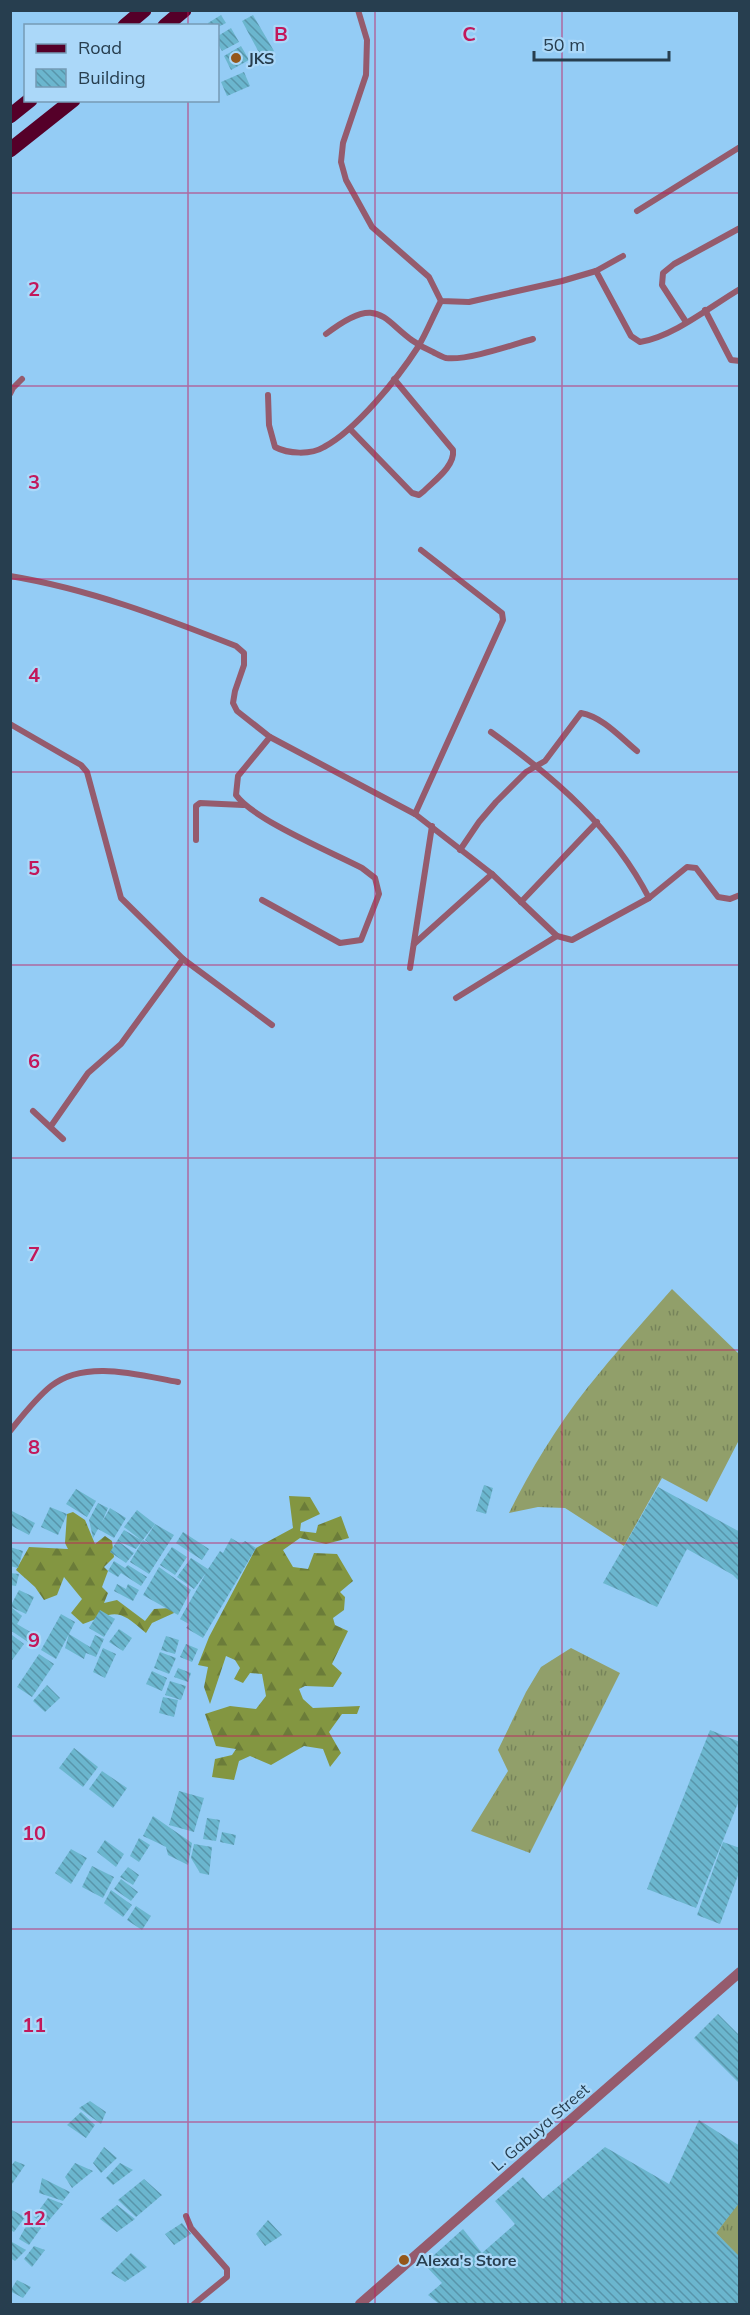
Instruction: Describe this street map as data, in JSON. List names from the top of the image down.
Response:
{
  "streets": {
    "street": ["L. Gabuya Street"]
  },
  "places": ["JKS", "Alexa's Store"],
  "legend": ["Road", "Building"],
  "scale_bar": "50 m",
  "grid": {
    "columns": ["B", "C"],
    "rows": [
      "2",
      "3",
      "4",
      "5",
      "6",
      "7",
      "8",
      "9",
      "10",
      "11",
      "12"
    ]
  }
}
